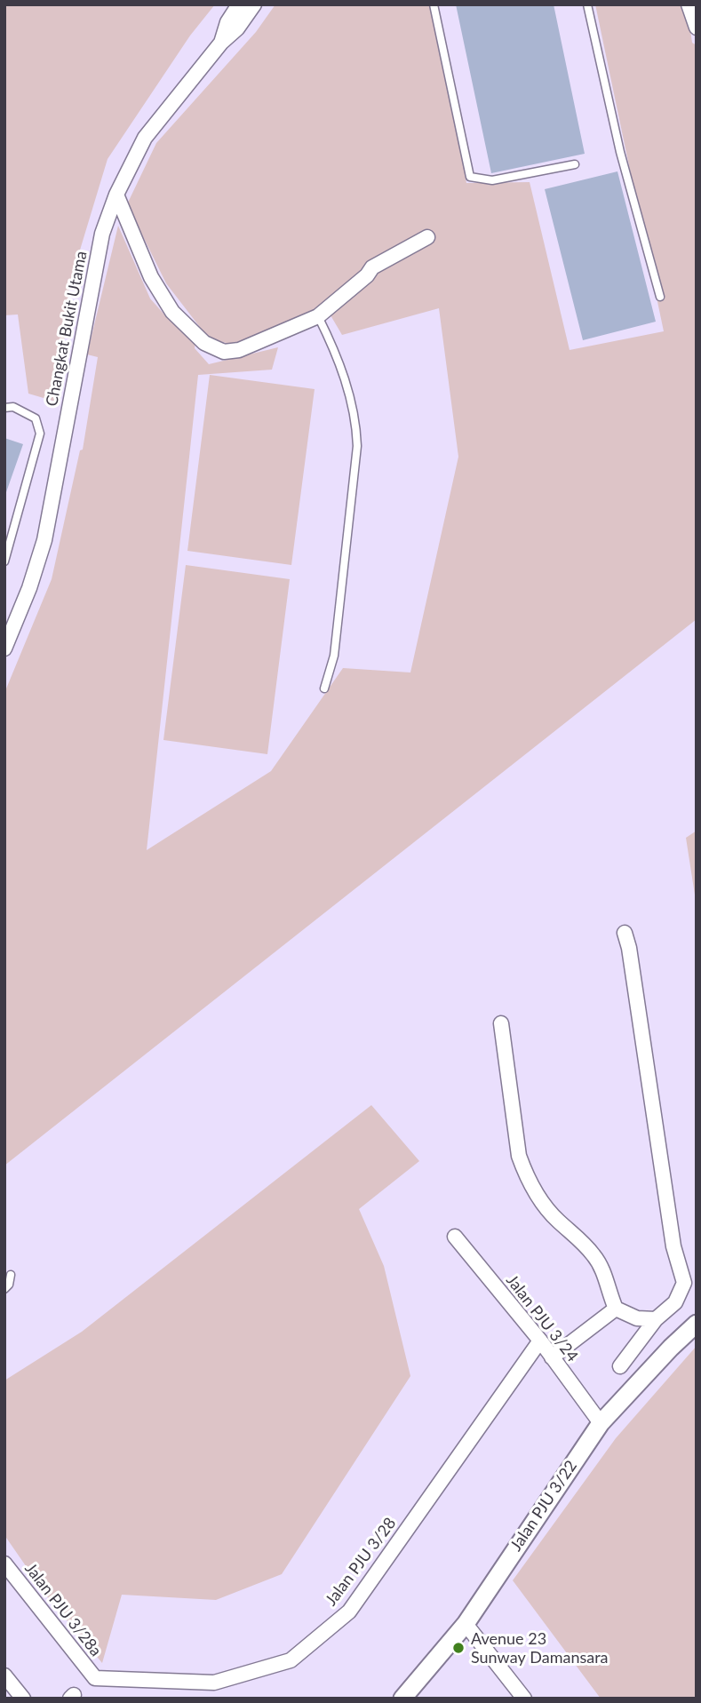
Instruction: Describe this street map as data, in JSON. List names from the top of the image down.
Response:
{
  "streets": {
    "street": [
      "Changkat Bukit Utama",
      "Jalan PJU 3/24",
      "Jalan PJU 3/22",
      "Jalan PJU 3/28",
      "Jalan PJU 3/28a"
    ]
  },
  "crossings": [
    ["Jalan PJU 3/24", "Jalan PJU 3/22"],
    ["Jalan PJU 3/24", "Jalan PJU 3/28"],
    ["Jalan PJU 3/28", "Jalan PJU 3/28a"]
  ],
  "places": ["Avenue 23 Sunway Damansara"]
}
